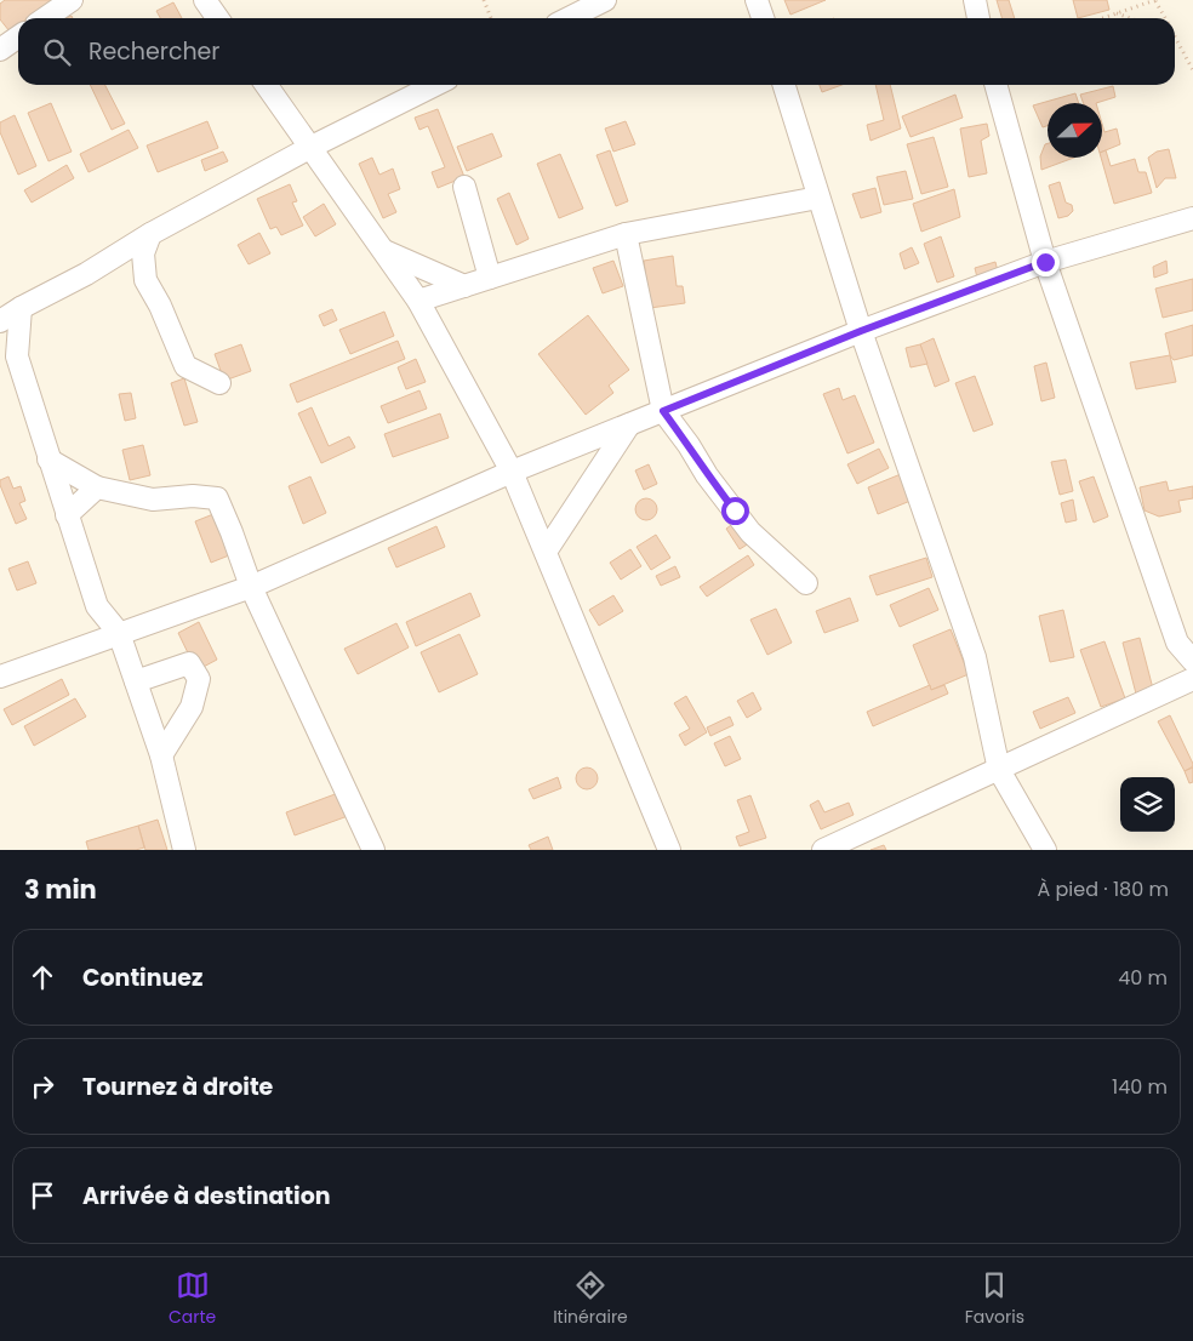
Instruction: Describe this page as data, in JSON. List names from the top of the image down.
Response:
{
  "north": "right",
  "page": {
    "search": "Rechercher",
    "heading": ["3 min", "À pied · 180 m"],
    "list": [
      ["Continuez", "40 m"],
      ["Tournez à droite", "140 m"],
      "Arrivée à destination"
    ],
    "nav": ["Carte", "Itinéraire", "Favoris"]
  }
}
